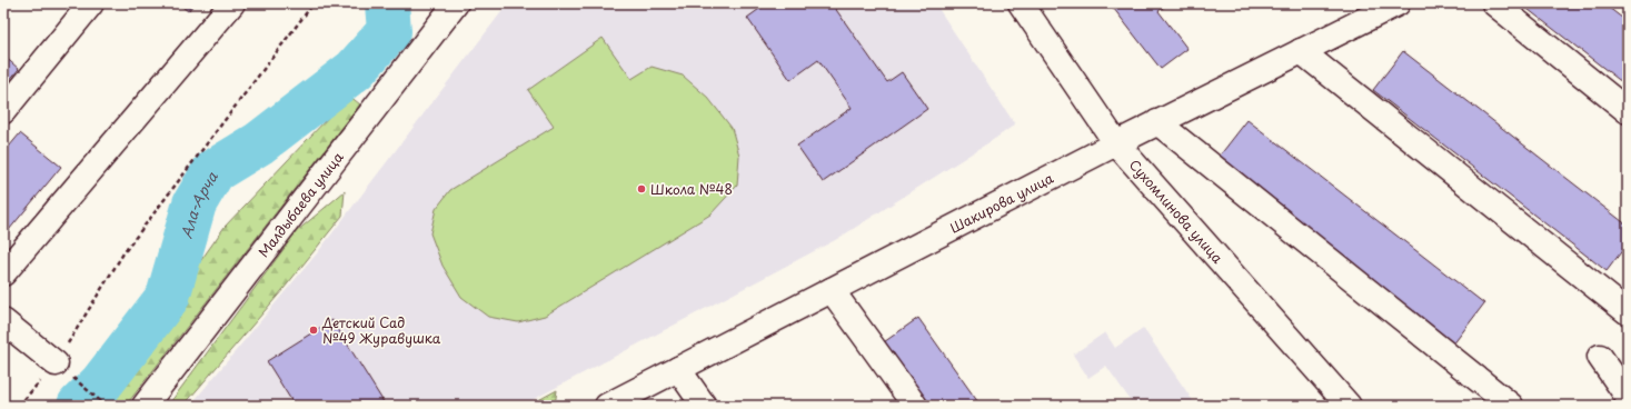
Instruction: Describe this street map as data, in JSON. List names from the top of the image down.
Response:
{
  "streets": {
    "street": ["Шакирова улица", "Малдыбаева улица", "Сухомлинова улица"]
  },
  "crossings": [
    ["Шакирова улица", "Сухомлинова улица"]
  ],
  "water": ["Ала-Арча"],
  "places": ["Школа №48", "Детский Сад №49 Журавушка"]
}
